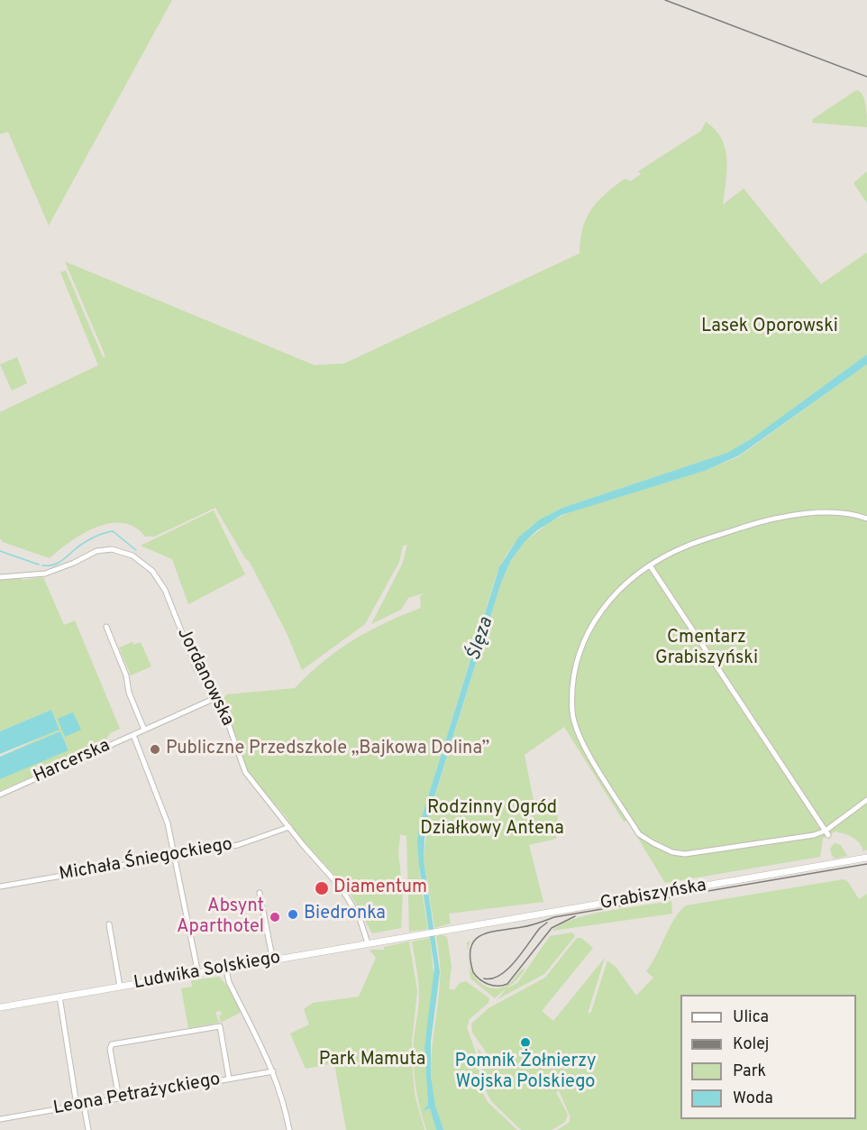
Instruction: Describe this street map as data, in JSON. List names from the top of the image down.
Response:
{
  "streets": {
    "main road": ["Grabiszyńska", "Ludwika Solskiego"],
    "street": [
      "Jordanowska",
      "Harcerska",
      "Michała Śniegockiego",
      "Leona Petrażyckiego"
    ]
  },
  "crossings": [
    ["Jordanowska", "Harcerska"],
    ["Jordanowska", "Michała Śniegockiego"],
    ["Jordanowska", "Ludwika Solskiego"],
    ["Grabiszyńska", "Ludwika Solskiego"]
  ],
  "water": ["Ślęza"],
  "parks": [
    "Lasek Oporowski",
    "Cmentarz Grabiszyński",
    "Rodzinny Ogród Działkowy Antena",
    "Park Mamuta"
  ],
  "places": [
    "Publiczne Przedszkole „Bajkowa Dolina”",
    "Diamentum",
    "Biedronka",
    "Absynt Aparthotel",
    "Pomnik Żołnierzy Wojska Polskiego"
  ],
  "legend": [
    "Ulica",
    "Kolej",
    "Park",
    "Woda"
  ]
}
